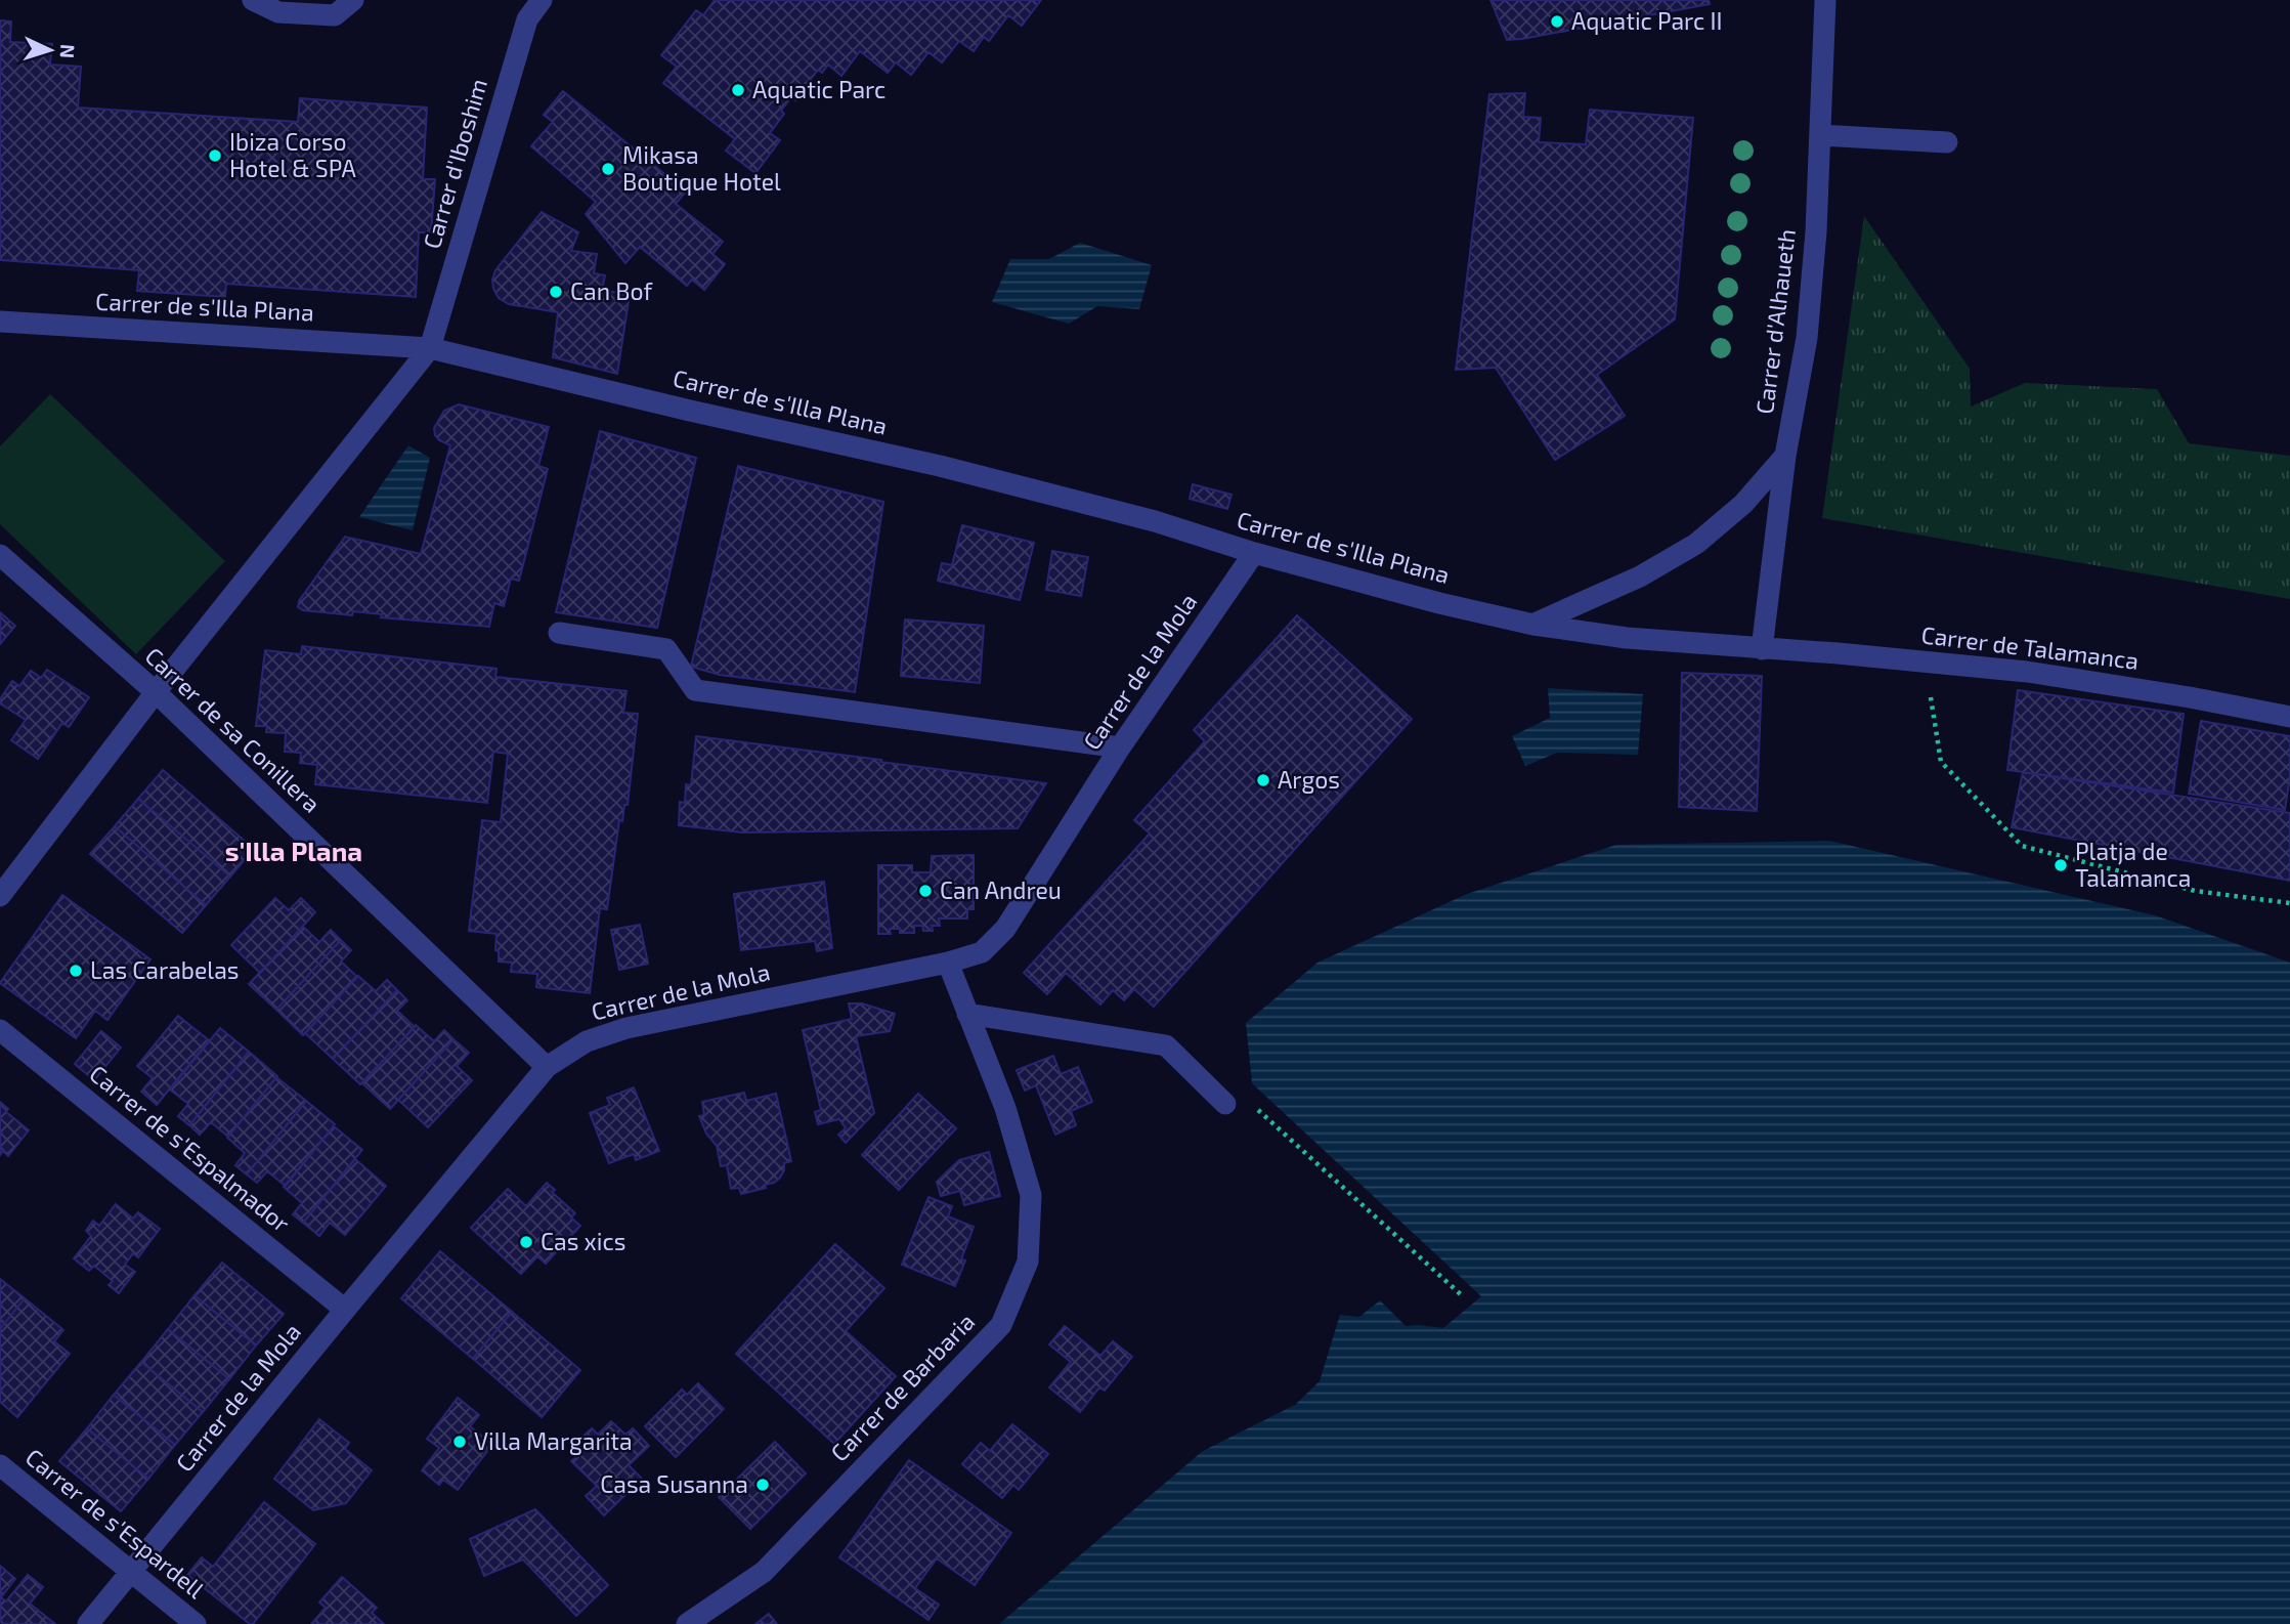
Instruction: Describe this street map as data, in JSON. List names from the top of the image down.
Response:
{
  "streets": {
    "street": [
      "Carrer d'Iboshim",
      "Carrer de s'Illa Plana",
      "Carrer d'Alhaueth",
      "Carrer de Talamanca",
      "Carrer de la Mola",
      "Carrer de sa Conillera",
      "Carrer de s'Espalmador",
      "Carrer de Barbaria",
      "Carrer de s'Espardell"
    ]
  },
  "crossings": [
    ["Carrer d'Iboshim", "Carrer de s'Illa Plana"],
    ["Carrer de s'Illa Plana", "Carrer d'Alhaueth"],
    ["Carrer de s'Illa Plana", "Carrer de Talamanca"],
    ["Carrer de s'Illa Plana", "Carrer de la Mola"],
    ["Carrer d'Alhaueth", "Carrer de Talamanca"],
    ["Carrer de la Mola", "Carrer de sa Conillera"],
    ["Carrer de la Mola", "Carrer de s'Espalmador"],
    ["Carrer de la Mola", "Carrer de Barbaria"],
    ["Carrer de la Mola", "Carrer de s'Espardell"]
  ],
  "districts": ["s'Illa Plana"],
  "places": [
    "Aquatic Parc II",
    "Aquatic Parc",
    "Ibiza Corso Hotel & SPA",
    "Mikasa Boutique Hotel",
    "Can Bof",
    "Argos",
    "Platja de Talamanca",
    "Can Andreu",
    "Las Carabelas",
    "Cas xics",
    "Villa Margarita",
    "Casa Susanna"
  ],
  "north": "right"
}
